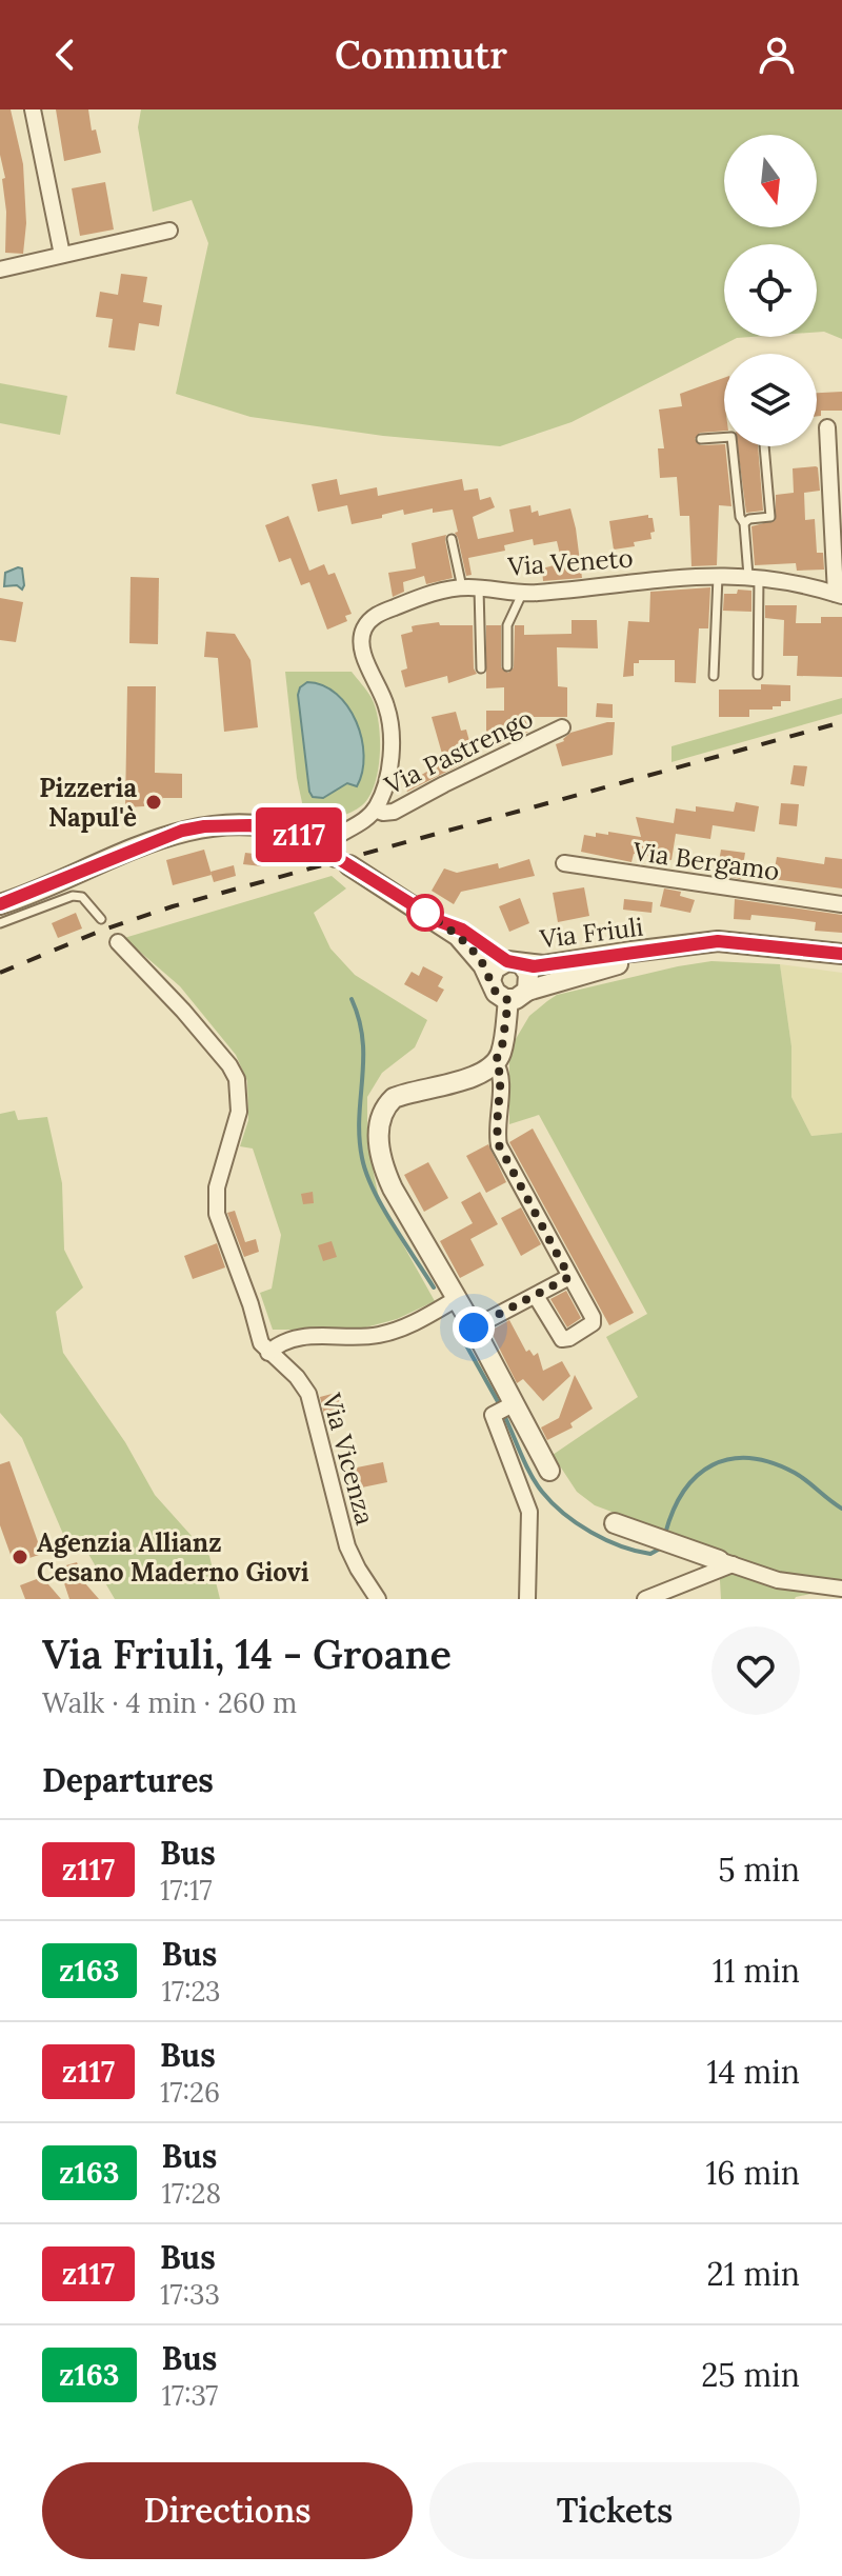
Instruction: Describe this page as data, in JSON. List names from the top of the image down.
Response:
{
  "streets": {
    "street": [
      "Via Veneto",
      "Via Pastrengo",
      "Via Bergamo",
      "Via Friuli",
      "Via Vicenza"
    ]
  },
  "crossings": [
    ["Via Veneto", "Via Pastrengo"]
  ],
  "places": ["Pizzeria Napul'è", "Agenzia Allianz Cesano Maderno Giovi"],
  "lines": ["bus line z117"],
  "north": "bottom",
  "page": {
    "header": "Commutr",
    "on_map": "z117",
    "heading": [
      ["Via Friuli, 14 - Groane", "Walk · 4 min · 260 m"],
      "Departures"
    ],
    "list": [
      {
        "mark": "z117",
        "name": "Bus",
        "note": "17:17",
        "value": "5 min"
      },
      {
        "mark": "z163",
        "name": "Bus",
        "note": "17:23",
        "value": "11 min"
      },
      {
        "mark": "z117",
        "name": "Bus",
        "note": "17:26",
        "value": "14 min"
      },
      {
        "mark": "z163",
        "name": "Bus",
        "note": "17:28",
        "value": "16 min"
      },
      {
        "mark": "z117",
        "name": "Bus",
        "note": "17:33",
        "value": "21 min"
      },
      {
        "mark": "z163",
        "name": "Bus",
        "note": "17:37",
        "value": "25 min"
      }
    ],
    "buttons": ["Directions", "Tickets"]
  }
}
